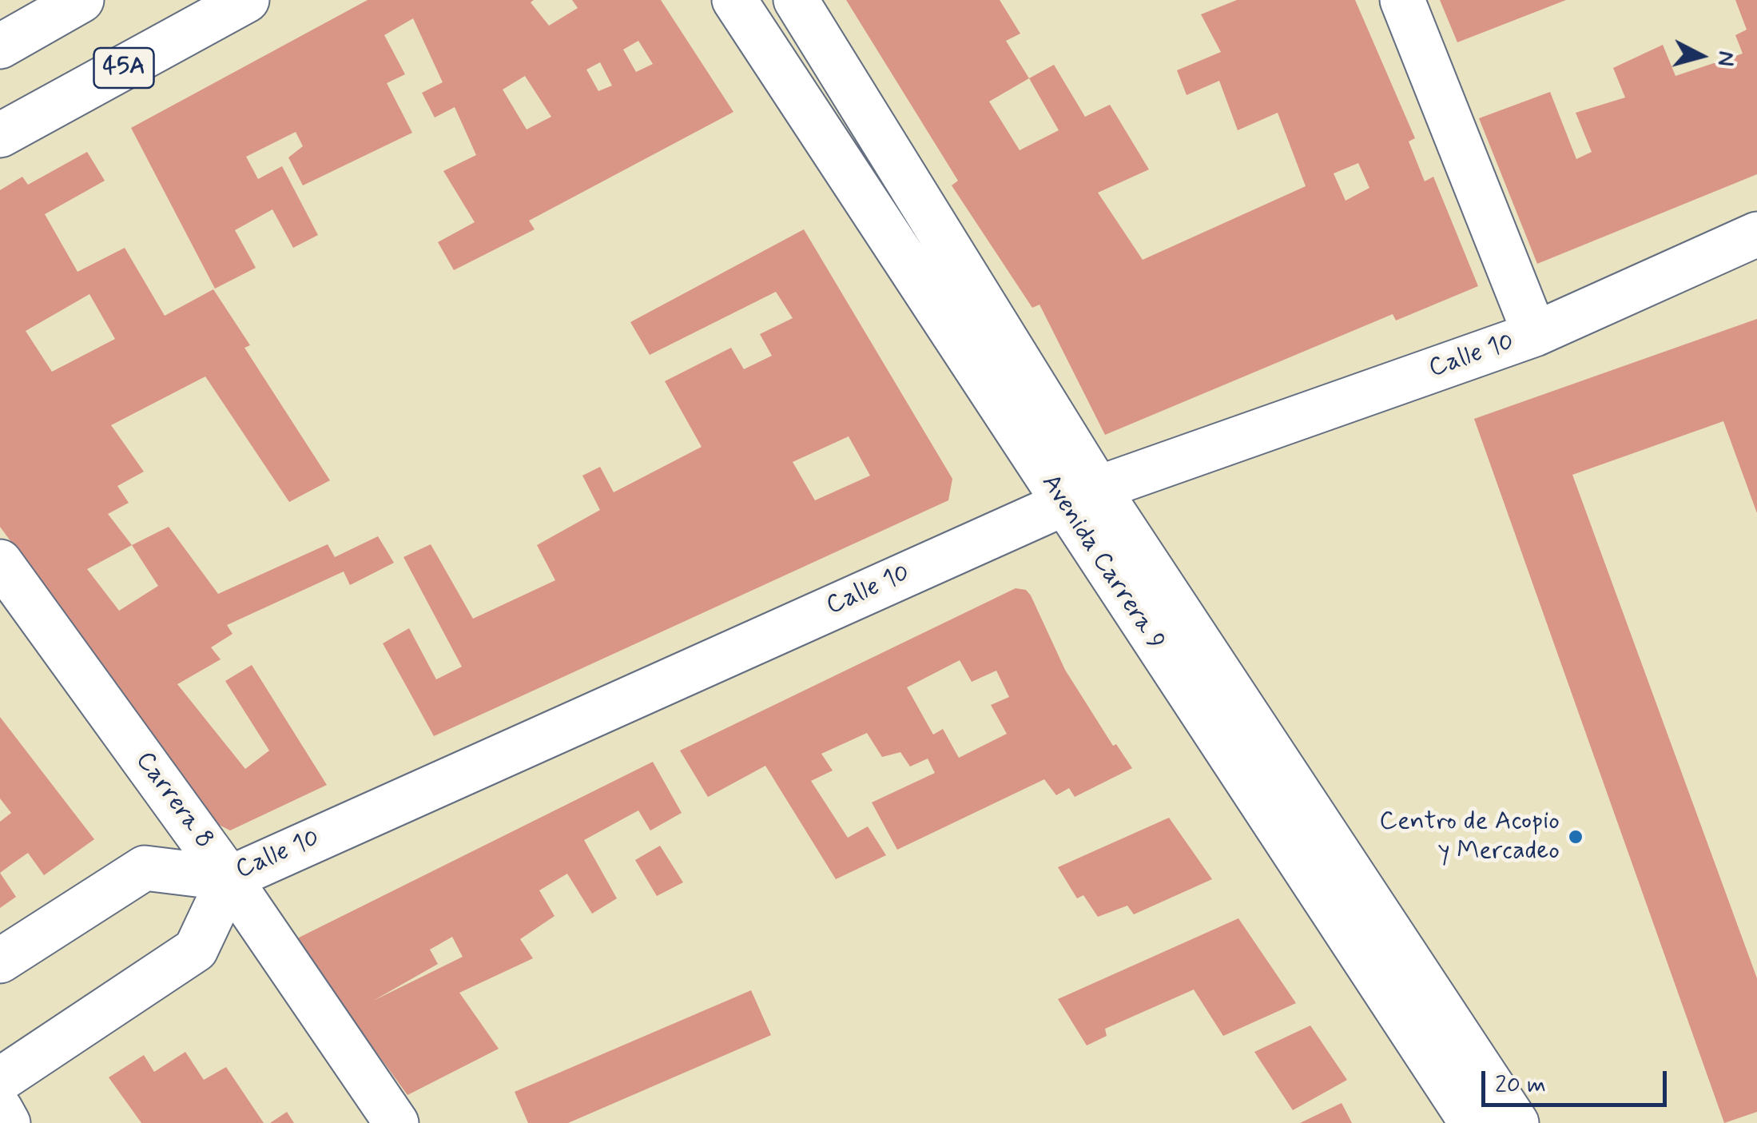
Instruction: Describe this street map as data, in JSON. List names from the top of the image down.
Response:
{
  "streets": {
    "street": [
      "45A",
      "Calle 10",
      "Avenida Carrera 9",
      "Carrera 8"
    ]
  },
  "crossings": [
    ["Calle 10", "Avenida Carrera 9"],
    ["Calle 10", "Carrera 8"]
  ],
  "places": ["Centro de Acopio y Mercadeo"],
  "scale_bar": "20 m",
  "north": "right"
}
